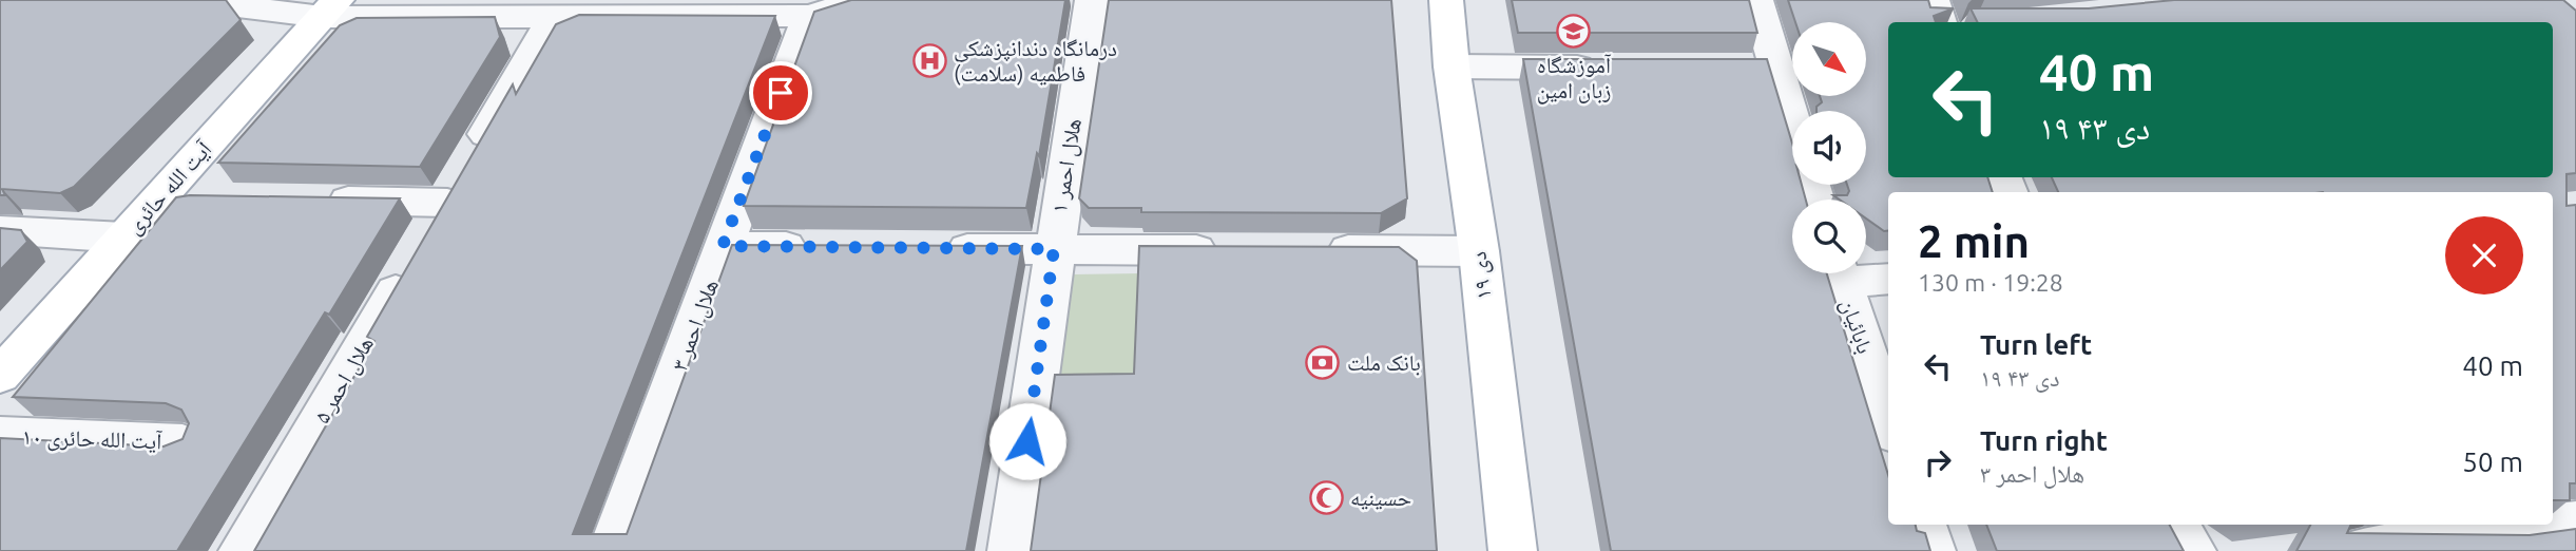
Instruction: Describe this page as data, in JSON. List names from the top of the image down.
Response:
{
  "streets": {
    "main road": ["آیت الله حائری", "۱۹ دی"],
    "street": [
      "هلال احمر ۱",
      "هلال احمر ۳",
      "بابائیان",
      "هلال احمر ۵",
      "آیت الله حائری ۱۰"
    ]
  },
  "places": {
    "school or university": ["آموزشگاه زبان امین"],
    "hospital": ["درمانگاه دندانپزشکی فاطمیه (سلامت)"],
    "bank": ["بانک ملت"],
    "mosque": ["حسینیه"]
  },
  "north": "bottom right",
  "page": {
    "turn": ["40 m", "۱۹ دی ۴۳"],
    "heading": ["2 min", "130 m · 19:28"],
    "list": [
      {
        "name": "Turn left",
        "note": "۱۹ دی ۴۳",
        "value": "40 m"
      },
      {
        "name": "Turn right",
        "note": "هلال احمر ۳",
        "value": "50 m"
      }
    ]
  }
}
